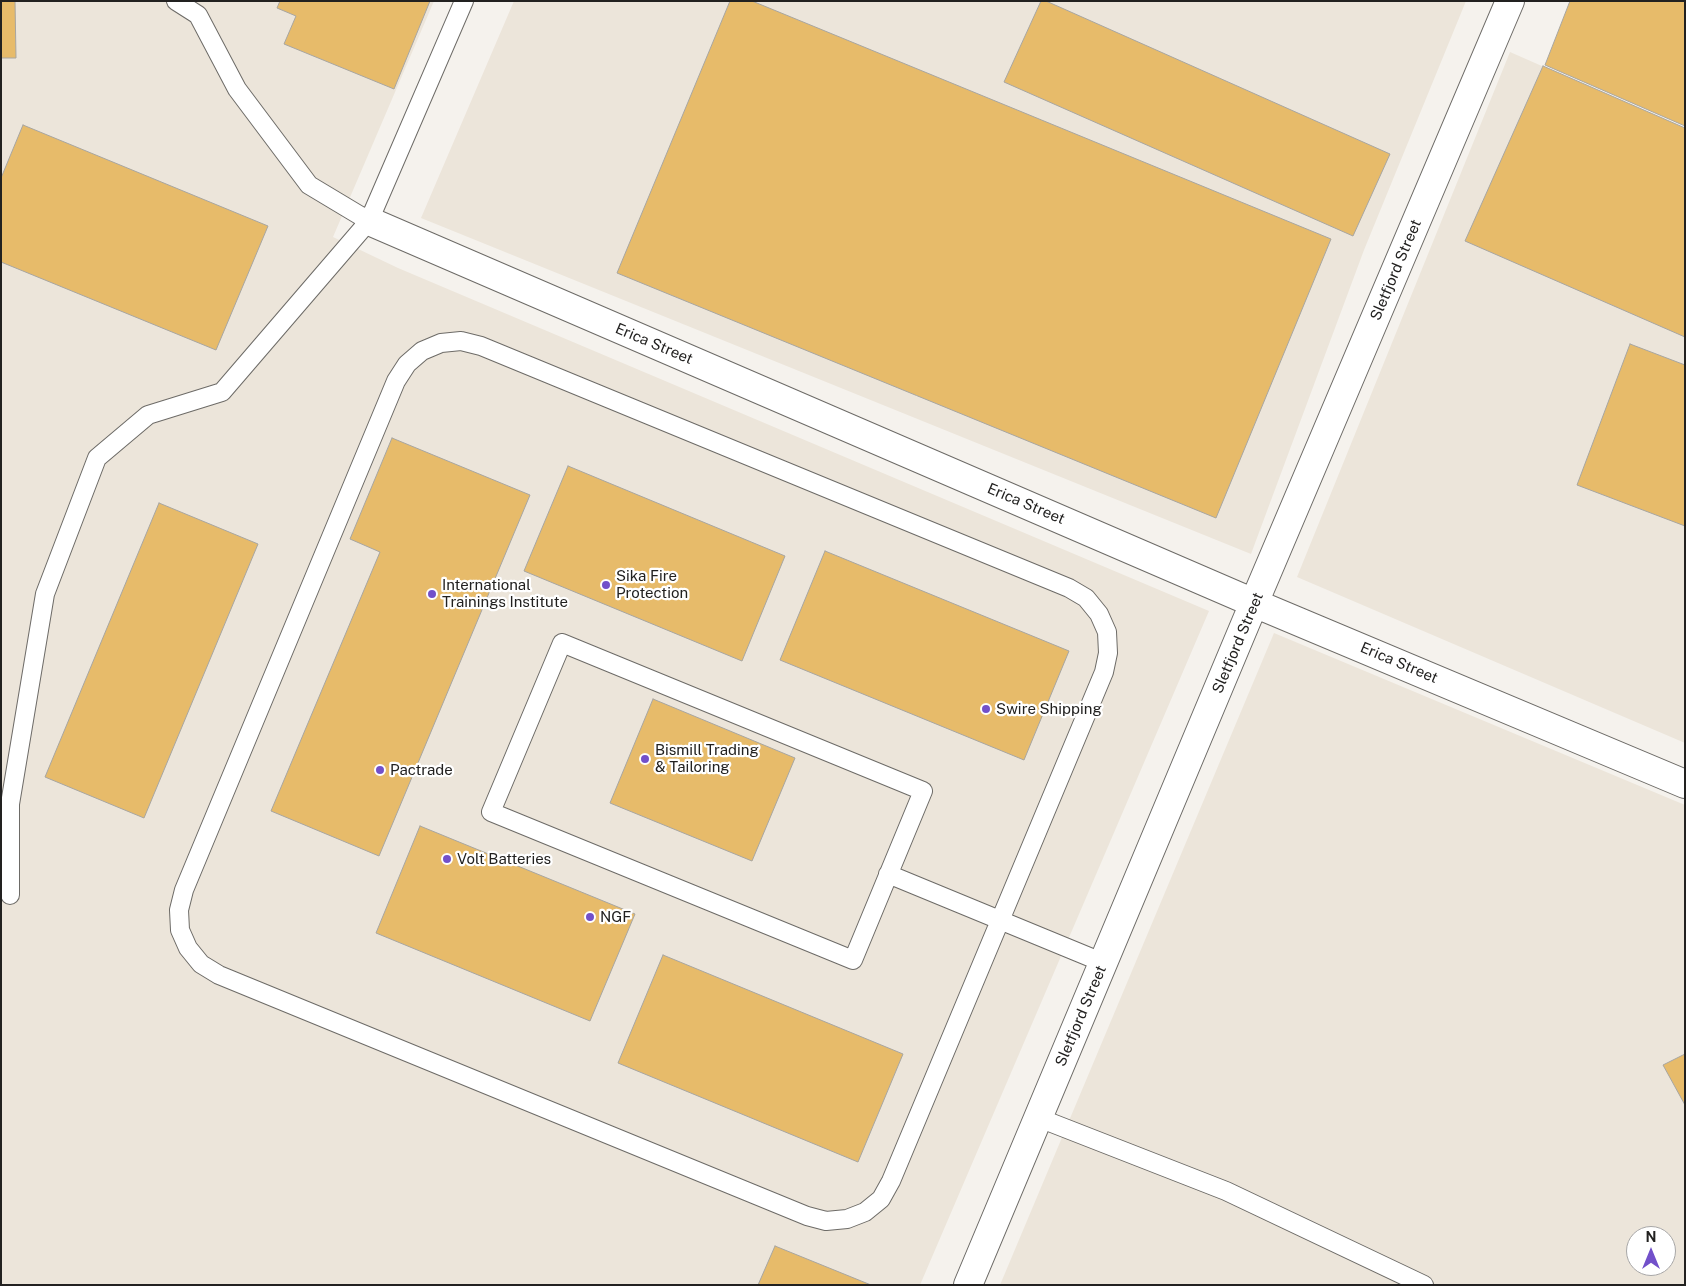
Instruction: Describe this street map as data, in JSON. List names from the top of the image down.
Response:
{
  "streets": {
    "street": ["Sletfjord Street", "Erica Street"]
  },
  "crossings": [
    ["Sletfjord Street", "Erica Street"]
  ],
  "places": [
    "Sika Fire Protection",
    "International Trainings Institute",
    "Swire Shipping",
    "Bismill Trading & Tailoring",
    "Pactrade",
    "Volt Batteries",
    "NGF"
  ],
  "north": "top"
}
